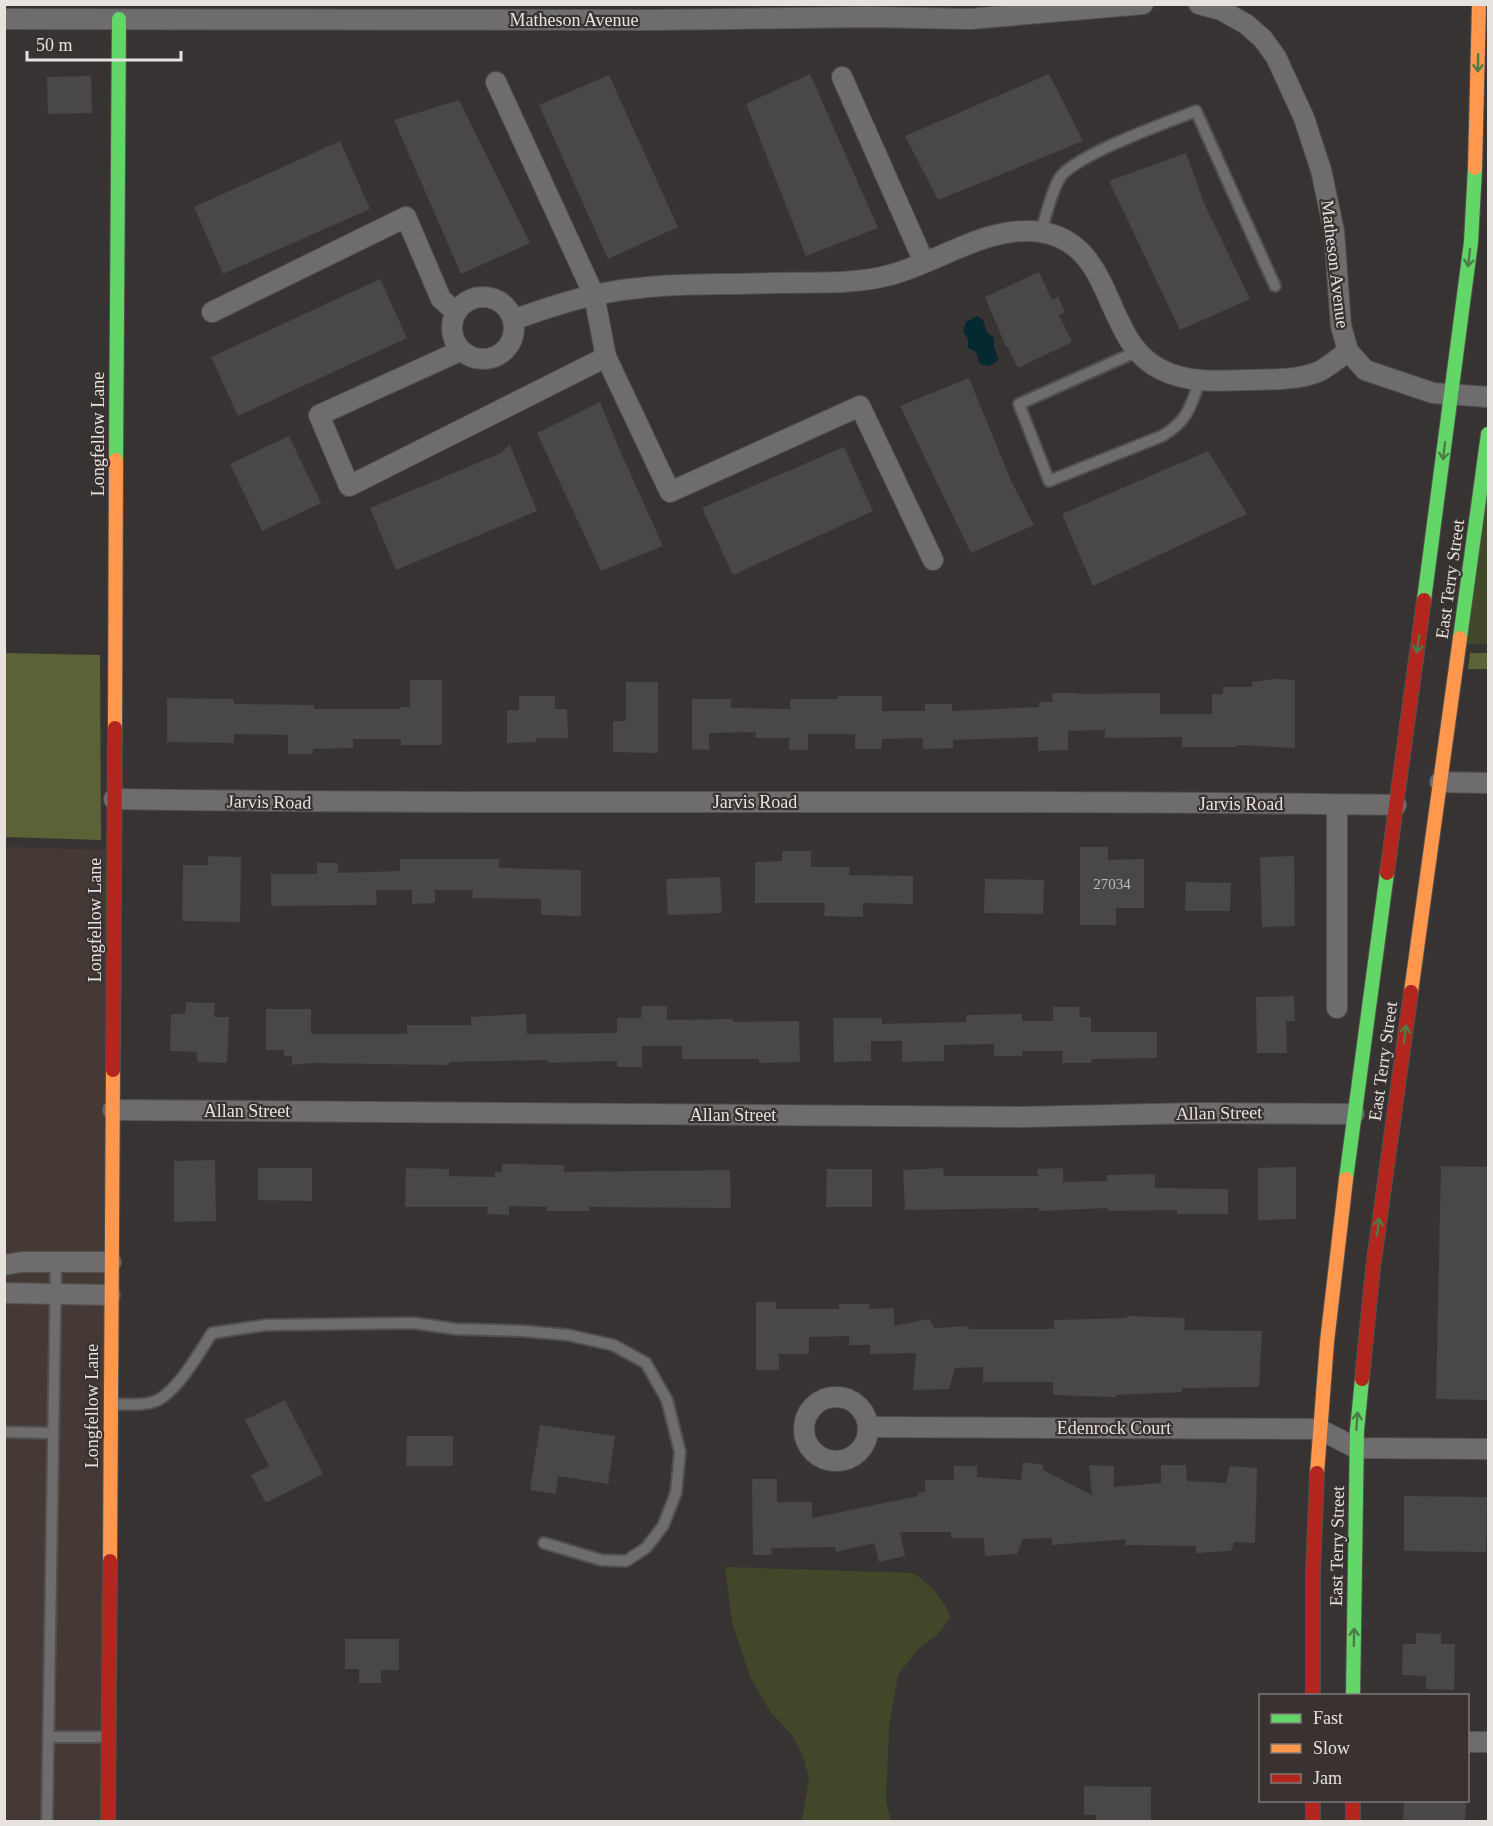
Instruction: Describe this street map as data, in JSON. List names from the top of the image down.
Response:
{
  "streets": {
    "street": [
      "Matheson Avenue",
      "Longfellow Lane",
      "East Terry Street",
      "Jarvis Road",
      "Allan Street",
      "Edenrock Court"
    ]
  },
  "crossings": [
    ["Matheson Avenue", "Longfellow Lane"],
    ["Longfellow Lane", "Jarvis Road"],
    ["Longfellow Lane", "Allan Street"],
    ["East Terry Street", "Edenrock Court"]
  ],
  "house_numbers": ["27034"],
  "legend": ["Fast", "Slow", "Jam"],
  "scale_bar": "50 m"
}
